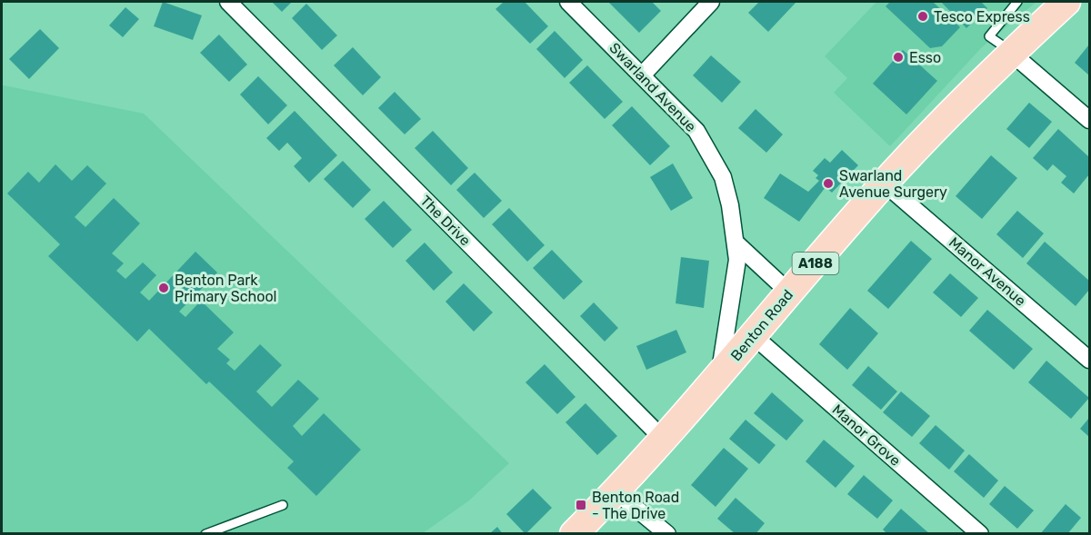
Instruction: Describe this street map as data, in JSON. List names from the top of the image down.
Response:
{
  "streets": {
    "main road": ["A188", "Benton Road"],
    "street": [
      "Swarland Avenue",
      "The Drive",
      "Manor Avenue",
      "Manor Grove"
    ]
  },
  "crossings": [
    ["Swarland Avenue", "Benton Road"],
    ["The Drive", "Benton Road"],
    ["Manor Avenue", "Benton Road"],
    ["Benton Road", "Manor Grove"]
  ],
  "places": {
    "other": [
      "Tesco Express",
      "Esso",
      "Swarland Avenue Surgery",
      "Benton Park Primary School"
    ],
    "transit": ["Benton Road - The Drive"]
  }
}
